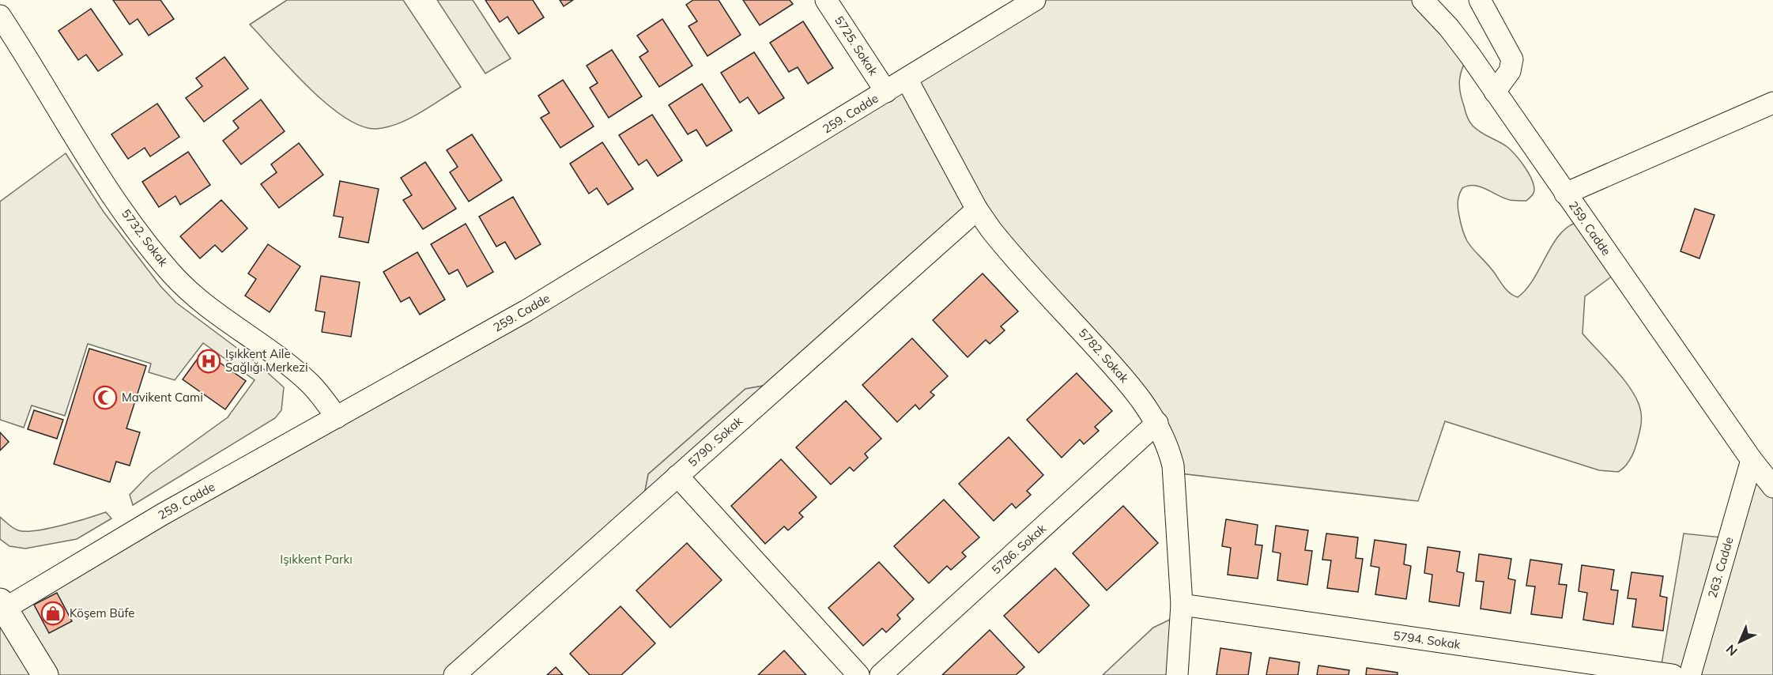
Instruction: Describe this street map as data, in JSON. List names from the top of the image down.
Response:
{
  "streets": {
    "street": [
      "5725. Sokak",
      "259. Cadde",
      "5732. Sokak",
      "5782. Sokak",
      "5790. Sokak",
      "5786. Sokak",
      "263. Cadde",
      "5794. Sokak"
    ]
  },
  "crossings": [
    ["5725. Sokak", "259. Cadde"],
    ["259. Cadde", "5732. Sokak"],
    ["259. Cadde", "5782. Sokak"],
    ["259. Cadde", "263. Cadde"],
    ["5782. Sokak", "5790. Sokak"],
    ["5782. Sokak", "5786. Sokak"],
    ["5782. Sokak", "5794. Sokak"]
  ],
  "parks": ["Işıkkent Parkı"],
  "places": {
    "hospital": ["Işıkkent Aile Sağlığı Merkezi"],
    "mosque": ["Mavikent Cami"],
    "shop": ["Köşem Büfe"]
  },
  "north": "bottom left"
}
